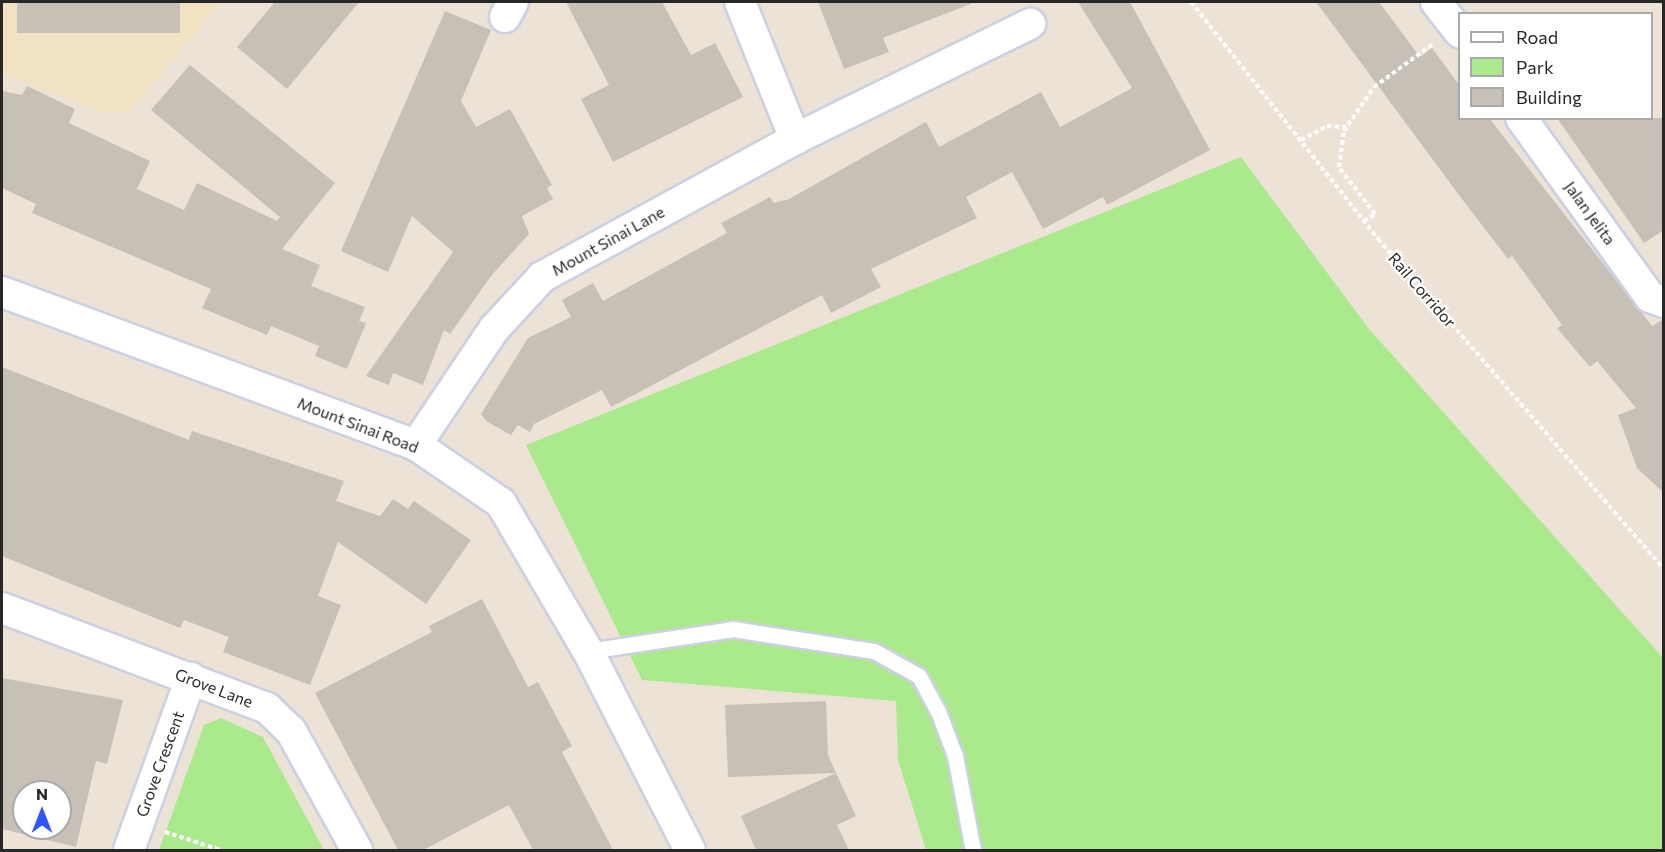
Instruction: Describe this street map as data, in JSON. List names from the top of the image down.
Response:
{
  "streets": {
    "street": [
      "Jalan Jelita",
      "Mount Sinai Lane",
      "Mount Sinai Road",
      "Grove Lane",
      "Grove Crescent"
    ],
    "path": ["Rail Corridor"]
  },
  "crossings": [
    ["Mount Sinai Lane", "Mount Sinai Road"],
    ["Grove Lane", "Grove Crescent"]
  ],
  "legend": ["Road", "Park", "Building"],
  "north": "top"
}
